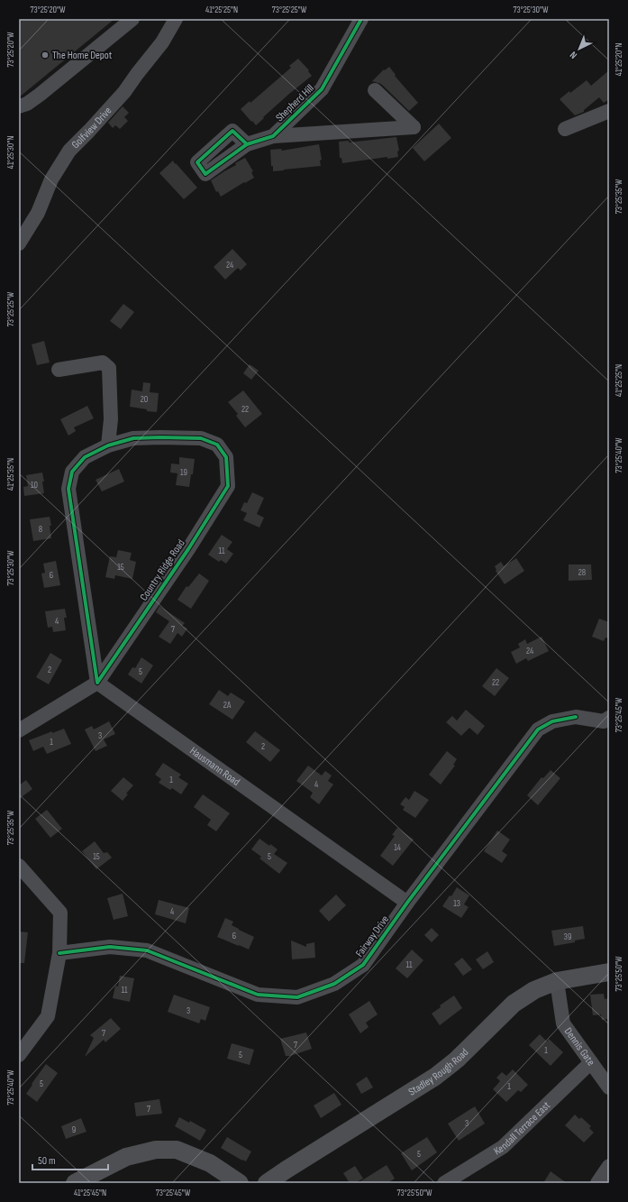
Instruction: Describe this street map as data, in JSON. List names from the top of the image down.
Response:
{
  "streets": {
    "main road": ["Stadley Rough Road"],
    "street": [
      "Shepherd Hill",
      "Golfview Drive",
      "Country Ridge Road",
      "Hausmann Road",
      "Fairway Drive",
      "Dennis Gate",
      "Kendall Terrace East"
    ]
  },
  "crossings": [
    ["Country Ridge Road", "Hausmann Road"],
    ["Hausmann Road", "Fairway Drive"],
    ["Dennis Gate", "Stadley Rough Road"],
    ["Dennis Gate", "Kendall Terrace East"]
  ],
  "places": ["The Home Depot"],
  "house_numbers": [
    "24",
    "20",
    "22",
    "19",
    "10",
    "8",
    "11",
    "15",
    "28",
    "6",
    "4",
    "7",
    "24",
    "2",
    "5",
    "22",
    "2A",
    "3",
    "1",
    "2",
    "1",
    "4",
    "14",
    "15",
    "5",
    "13",
    "4",
    "6",
    "39",
    "11",
    "11",
    "3",
    "7",
    "7",
    "1",
    "5",
    "5",
    "1",
    "7",
    "3",
    "9",
    "5"
  ],
  "scale_bar": "50 m",
  "north": "bottom left",
  "coordinates": [
    "73°25'20\"W",
    "41°25'25\"N",
    "73°25'25\"W",
    "73°25'30\"W",
    "41°25'20\"N",
    "41°25'30\"N",
    "73°25'35\"W",
    "73°25'40\"W",
    "41°25'35\"N",
    "73°25'45\"W",
    "73°25'50\"W",
    "41°25'45\"N"
  ]
}
